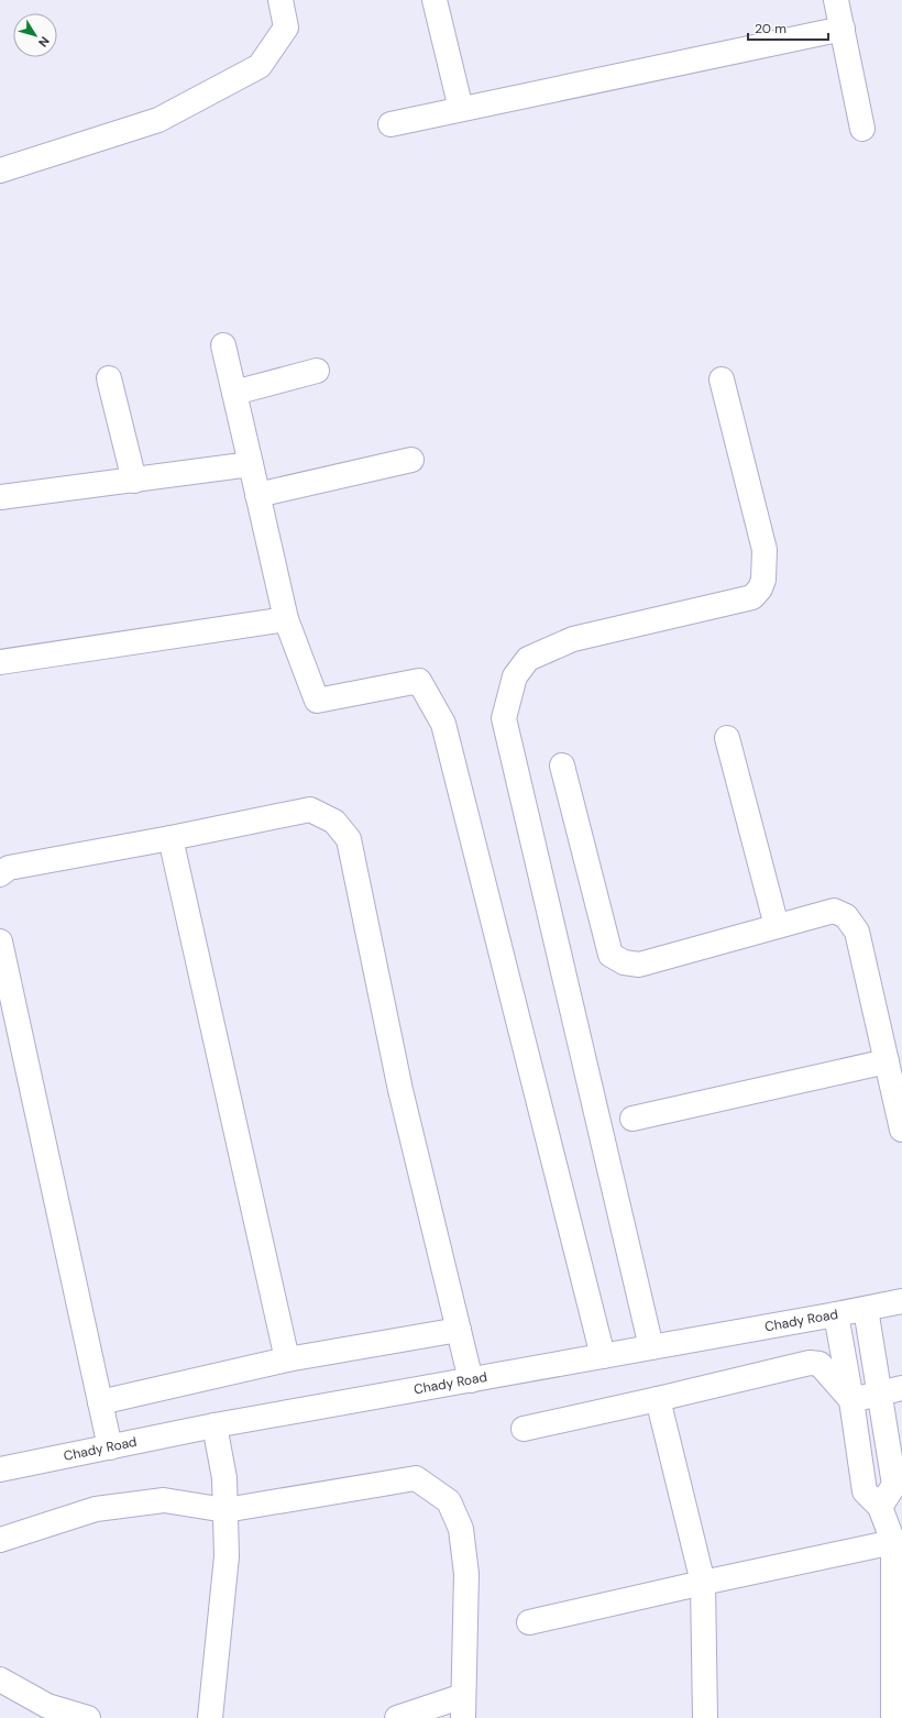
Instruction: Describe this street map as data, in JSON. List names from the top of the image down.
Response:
{
  "streets": {
    "street": ["Chady Road"]
  },
  "scale_bar": "20 m",
  "north": "bottom right"
}
